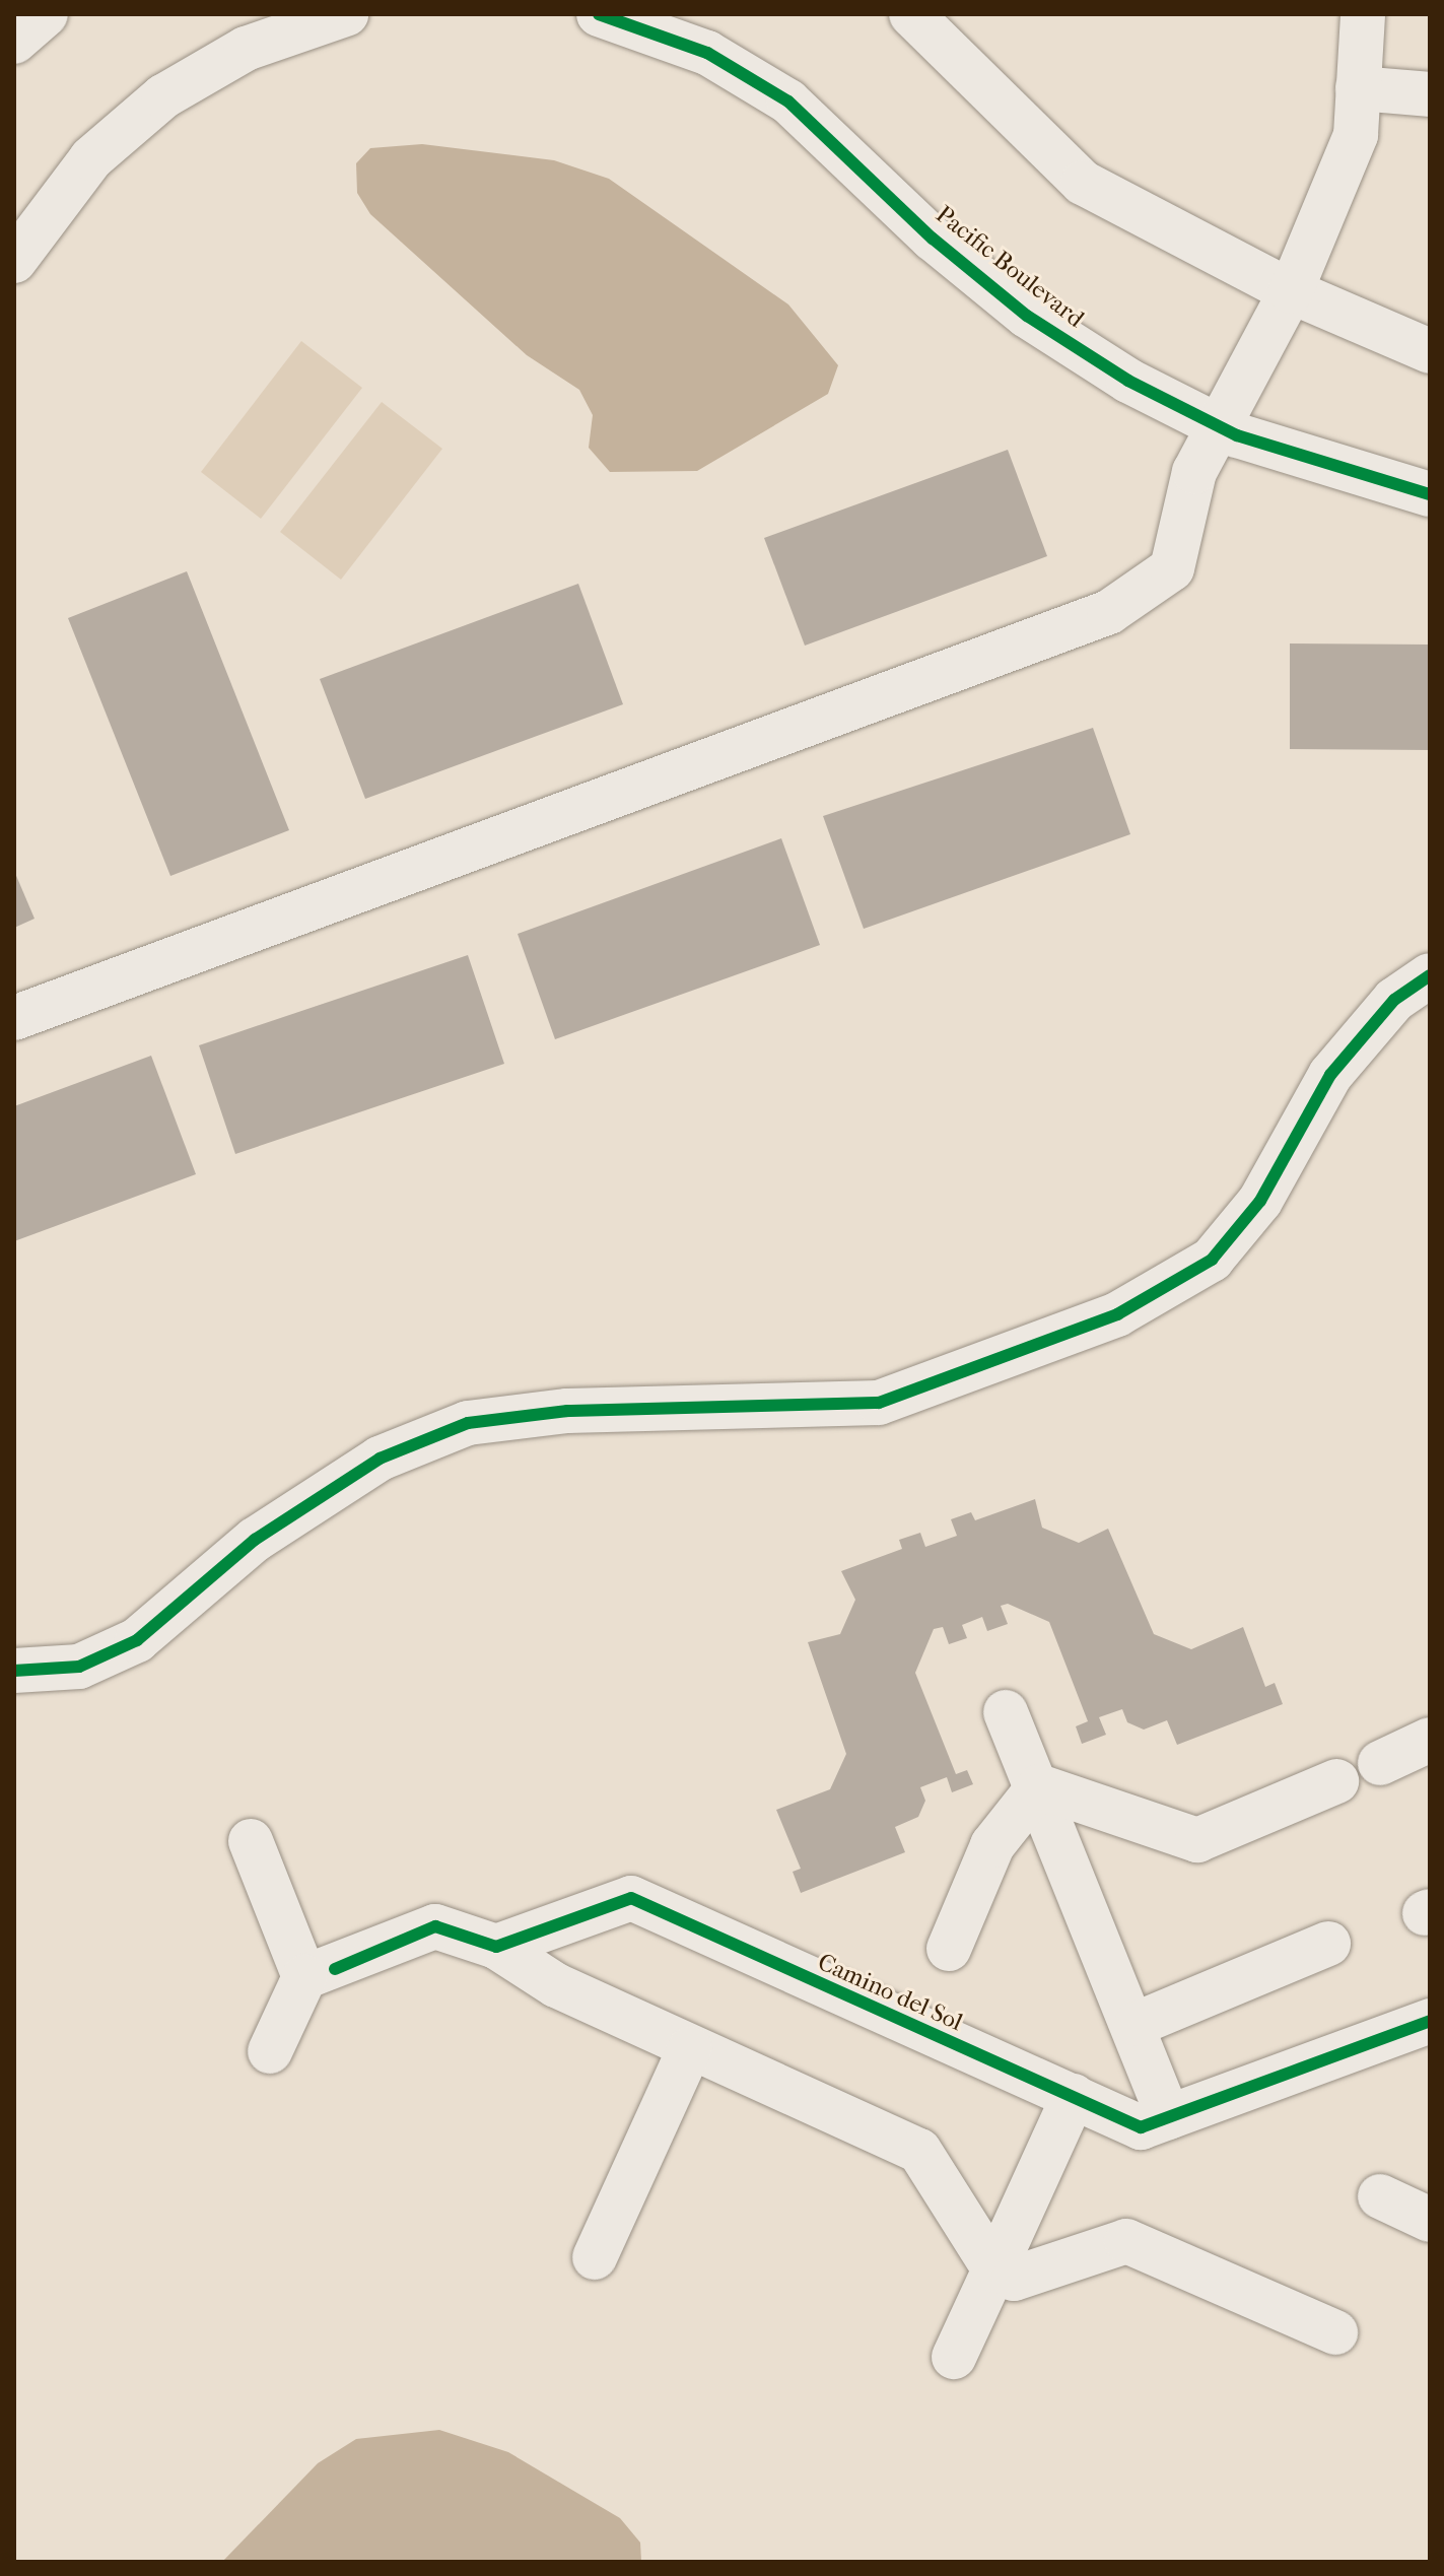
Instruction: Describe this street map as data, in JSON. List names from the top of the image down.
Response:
{
  "streets": {
    "street": ["Pacific Boulevard", "Camino del Sol"]
  }
}
